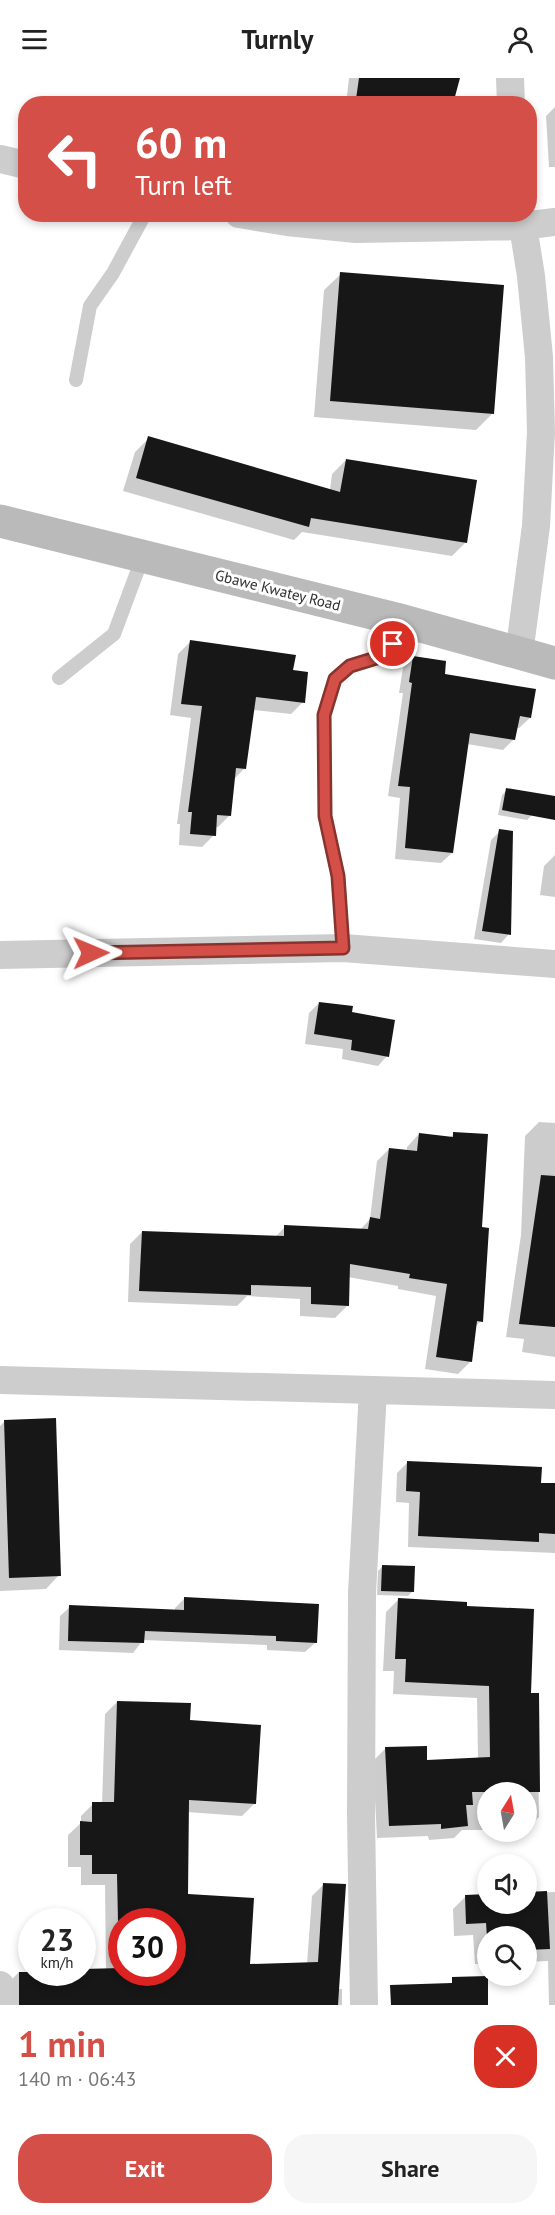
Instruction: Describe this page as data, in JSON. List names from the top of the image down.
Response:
{
  "streets": {
    "street": ["Gbawe Kwatey Road"]
  },
  "north": "top",
  "page": {
    "header": "Turnly",
    "turn": ["60 m", "Turn left"],
    "speed": "23 km/h",
    "limit": "30",
    "heading": ["1 min", "140 m · 06:43"],
    "buttons": ["Exit", "Share"]
  }
}
